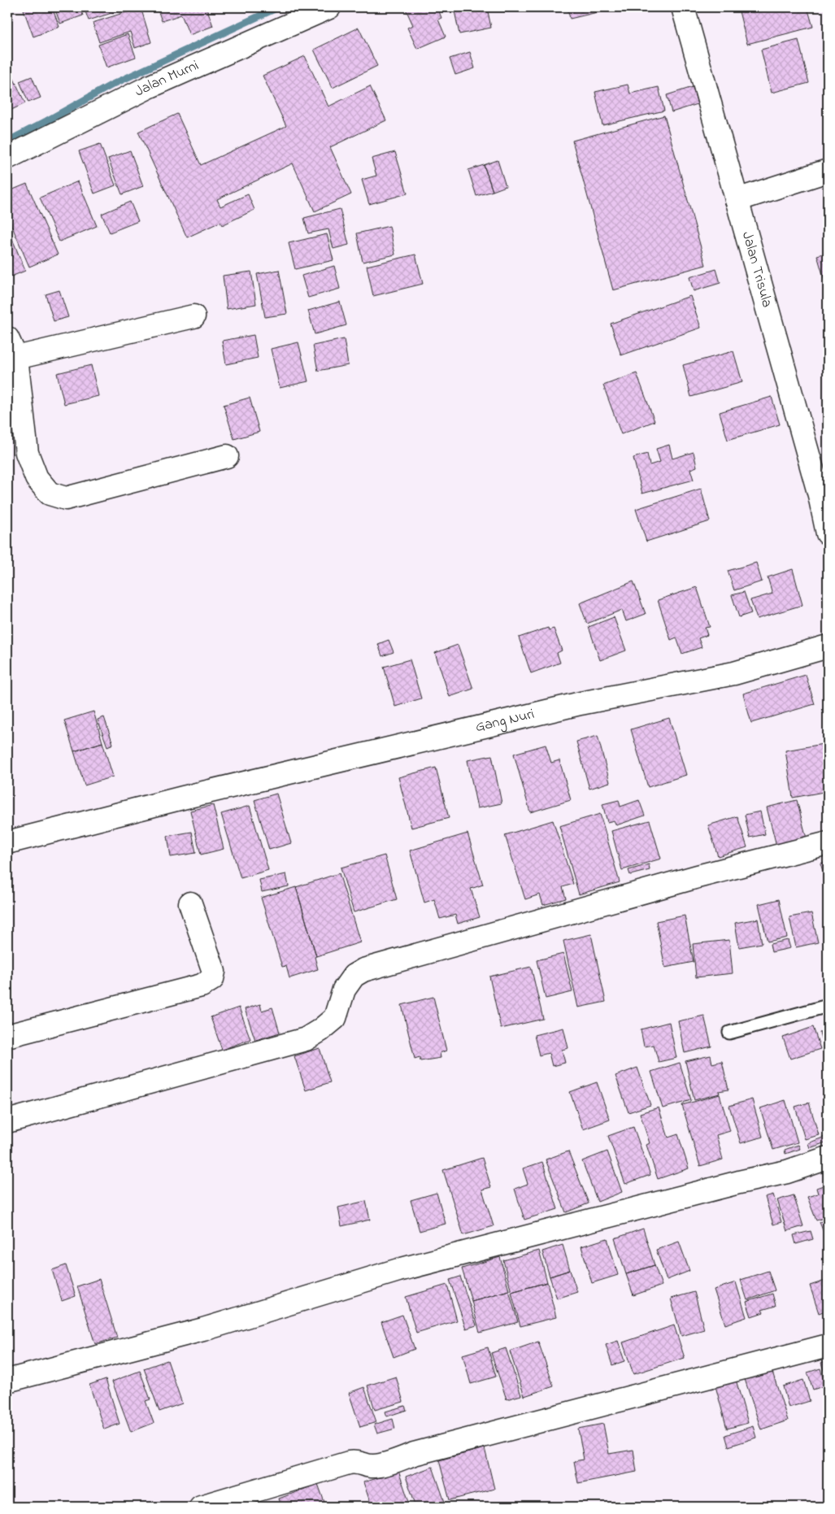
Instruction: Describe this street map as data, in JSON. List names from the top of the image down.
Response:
{
  "streets": {
    "street": ["Jalan Murni", "Jalan Trisula", "Gang Nuri"]
  }
}
